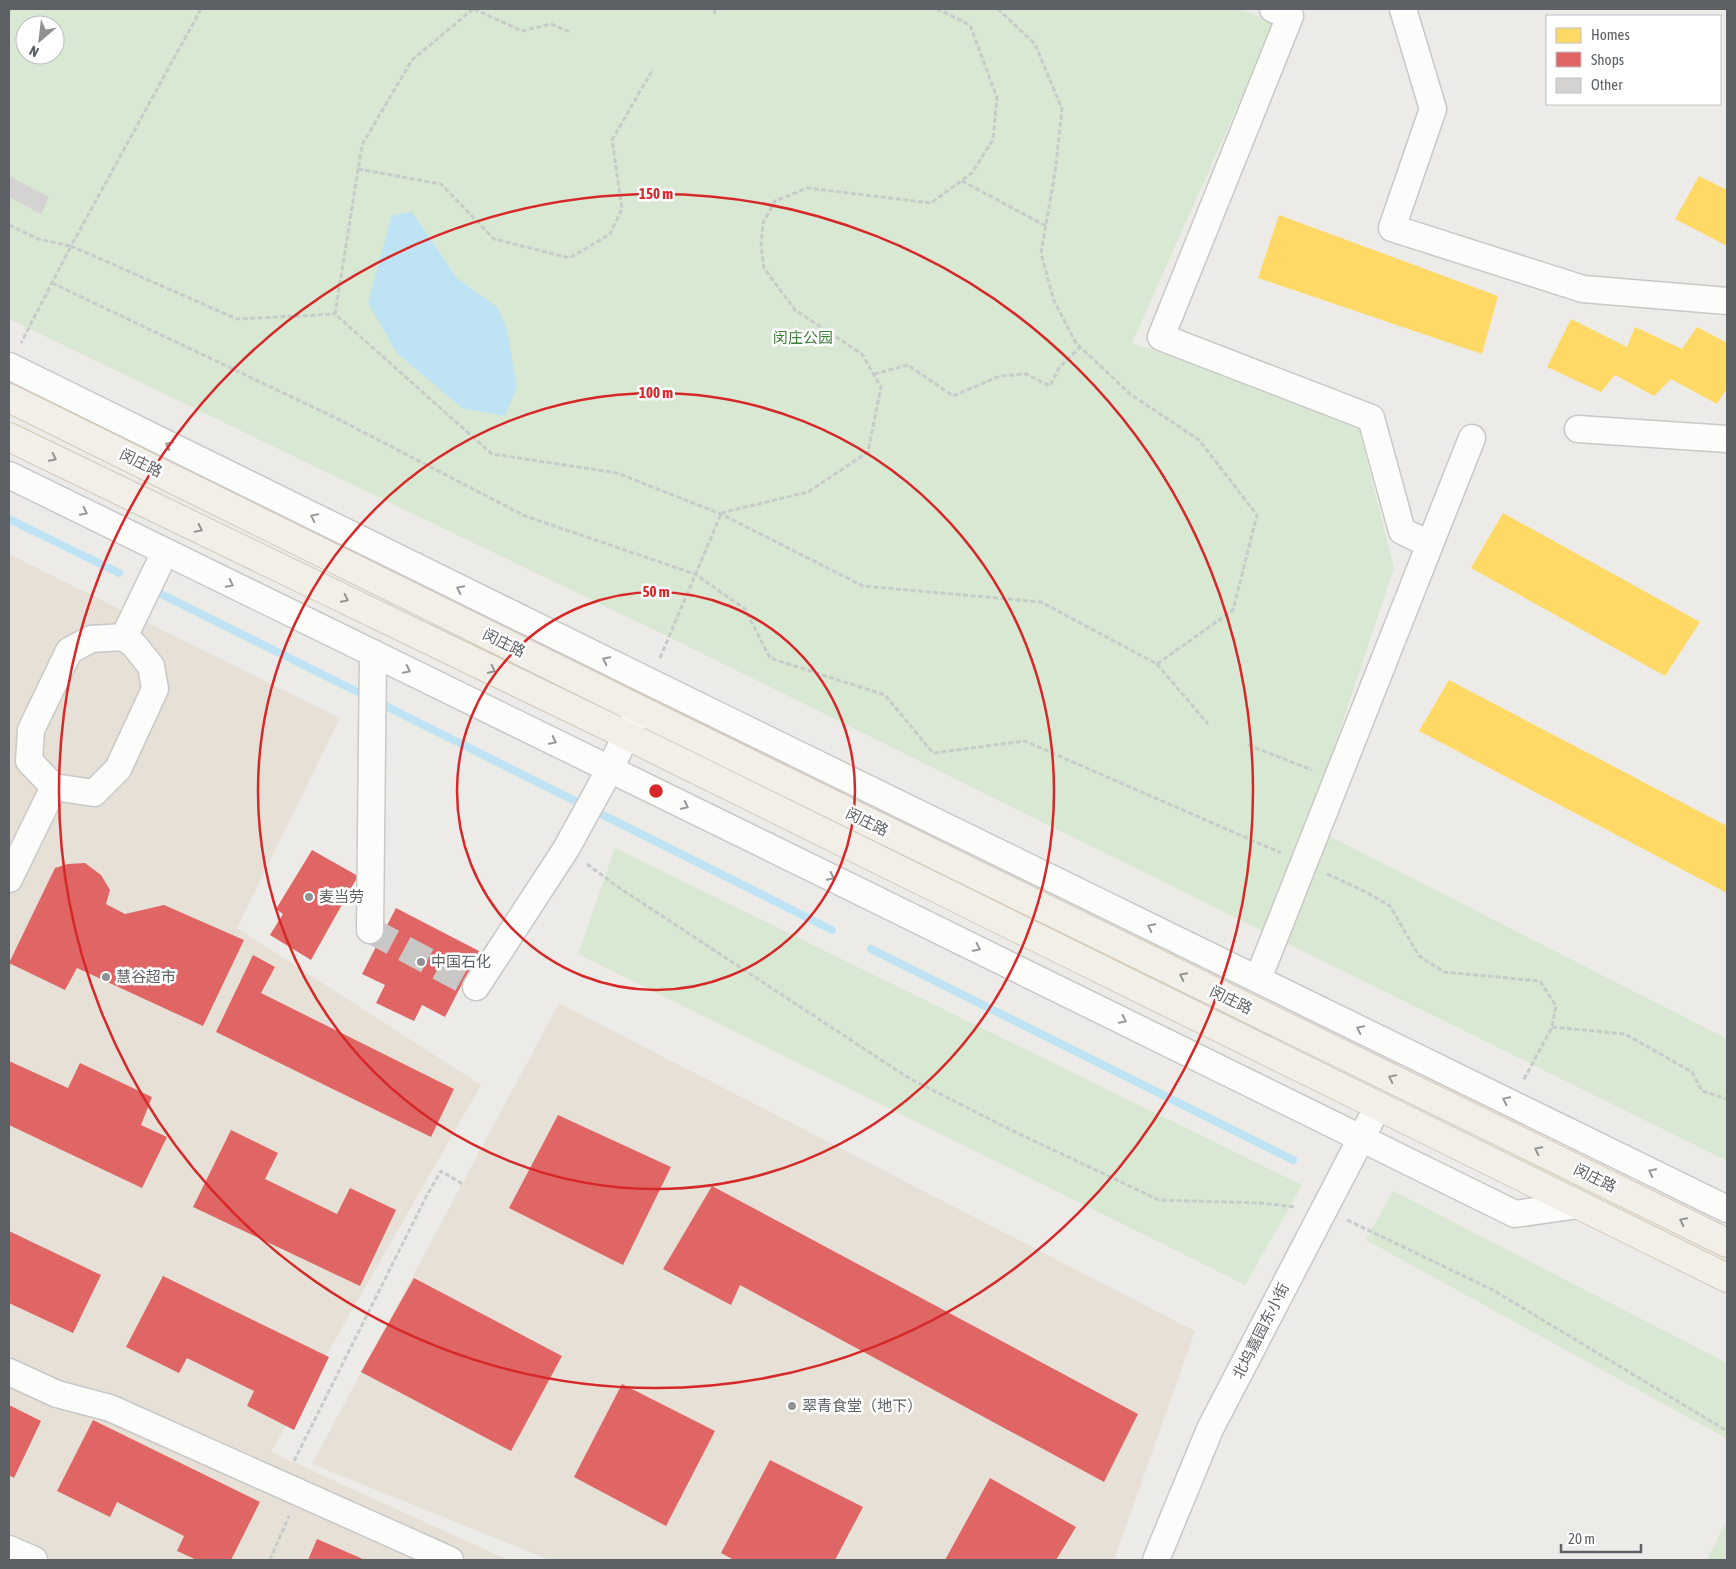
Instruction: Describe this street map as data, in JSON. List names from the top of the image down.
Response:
{
  "streets": {
    "main road": ["闵庄路"],
    "street": ["北坞嘉园东小街"]
  },
  "crossings": [
    ["闵庄路", "北坞嘉园东小街"]
  ],
  "parks": ["闵庄公园"],
  "places": [
    "麦当劳",
    "中国石化",
    "慧谷超市",
    "翠青食堂（地下）"
  ],
  "legend": ["Homes", "Shops", "Other"],
  "scale_bar": "20 m",
  "north": "bottom left",
  "rings": ["150 m", "100 m", "50 m"]
}
